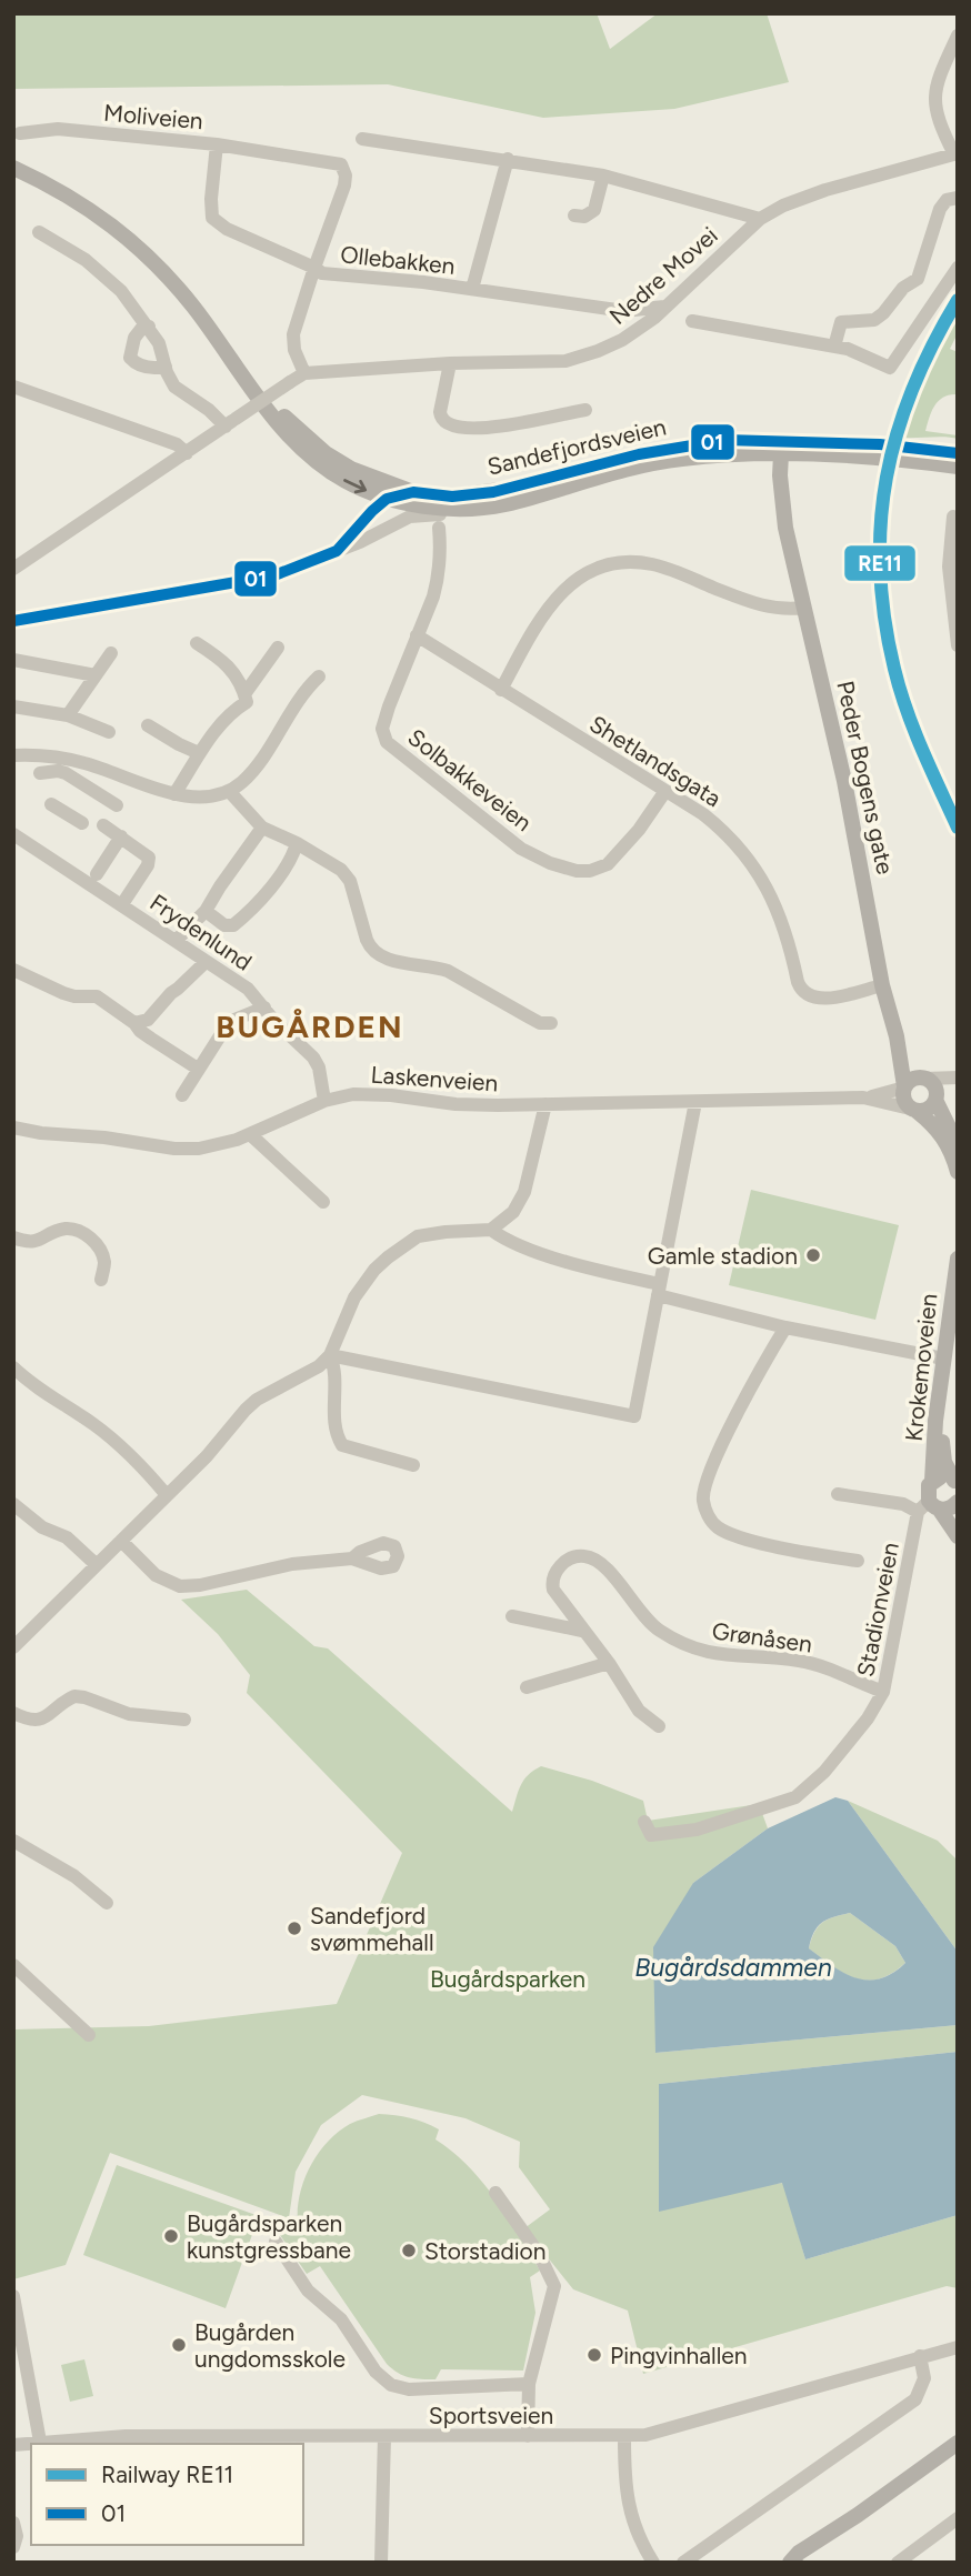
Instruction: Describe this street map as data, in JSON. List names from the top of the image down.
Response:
{
  "streets": {
    "main road": ["Sandefjordsveien", "Peder Bogens gate", "Krokemoveien"],
    "street": [
      "Moliveien",
      "Ollebakken",
      "Nedre Movei",
      "Shetlandsgata",
      "Solbakkeveien",
      "Frydenlund",
      "Laskenveien",
      "Stadionveien",
      "Grønåsen",
      "Sportsveien"
    ]
  },
  "crossings": [
    ["Moliveien", "Ollebakken"],
    ["Ollebakken", "Nedre Movei"],
    ["Sandefjordsveien", "Peder Bogens gate"],
    ["Shetlandsgata", "Peder Bogens gate"],
    ["Shetlandsgata", "Solbakkeveien"],
    ["Peder Bogens gate", "Laskenveien"],
    ["Frydenlund", "Laskenveien"],
    ["Krokemoveien", "Stadionveien"],
    ["Stadionveien", "Grønåsen"]
  ],
  "districts": ["BUGÅRDEN"],
  "water": ["Bugårdsdammen"],
  "parks": ["Bugårdsparken"],
  "places": [
    "Gamle stadion",
    "Sandefjord svømmehall",
    "Bugårdsparken kunstgressbane",
    "Storstadion",
    "Bugården ungdomsskole",
    "Pingvinhallen"
  ],
  "lines": ["rail line RE11", "transit line 01"],
  "legend": ["Railway RE11", "01"]
}
